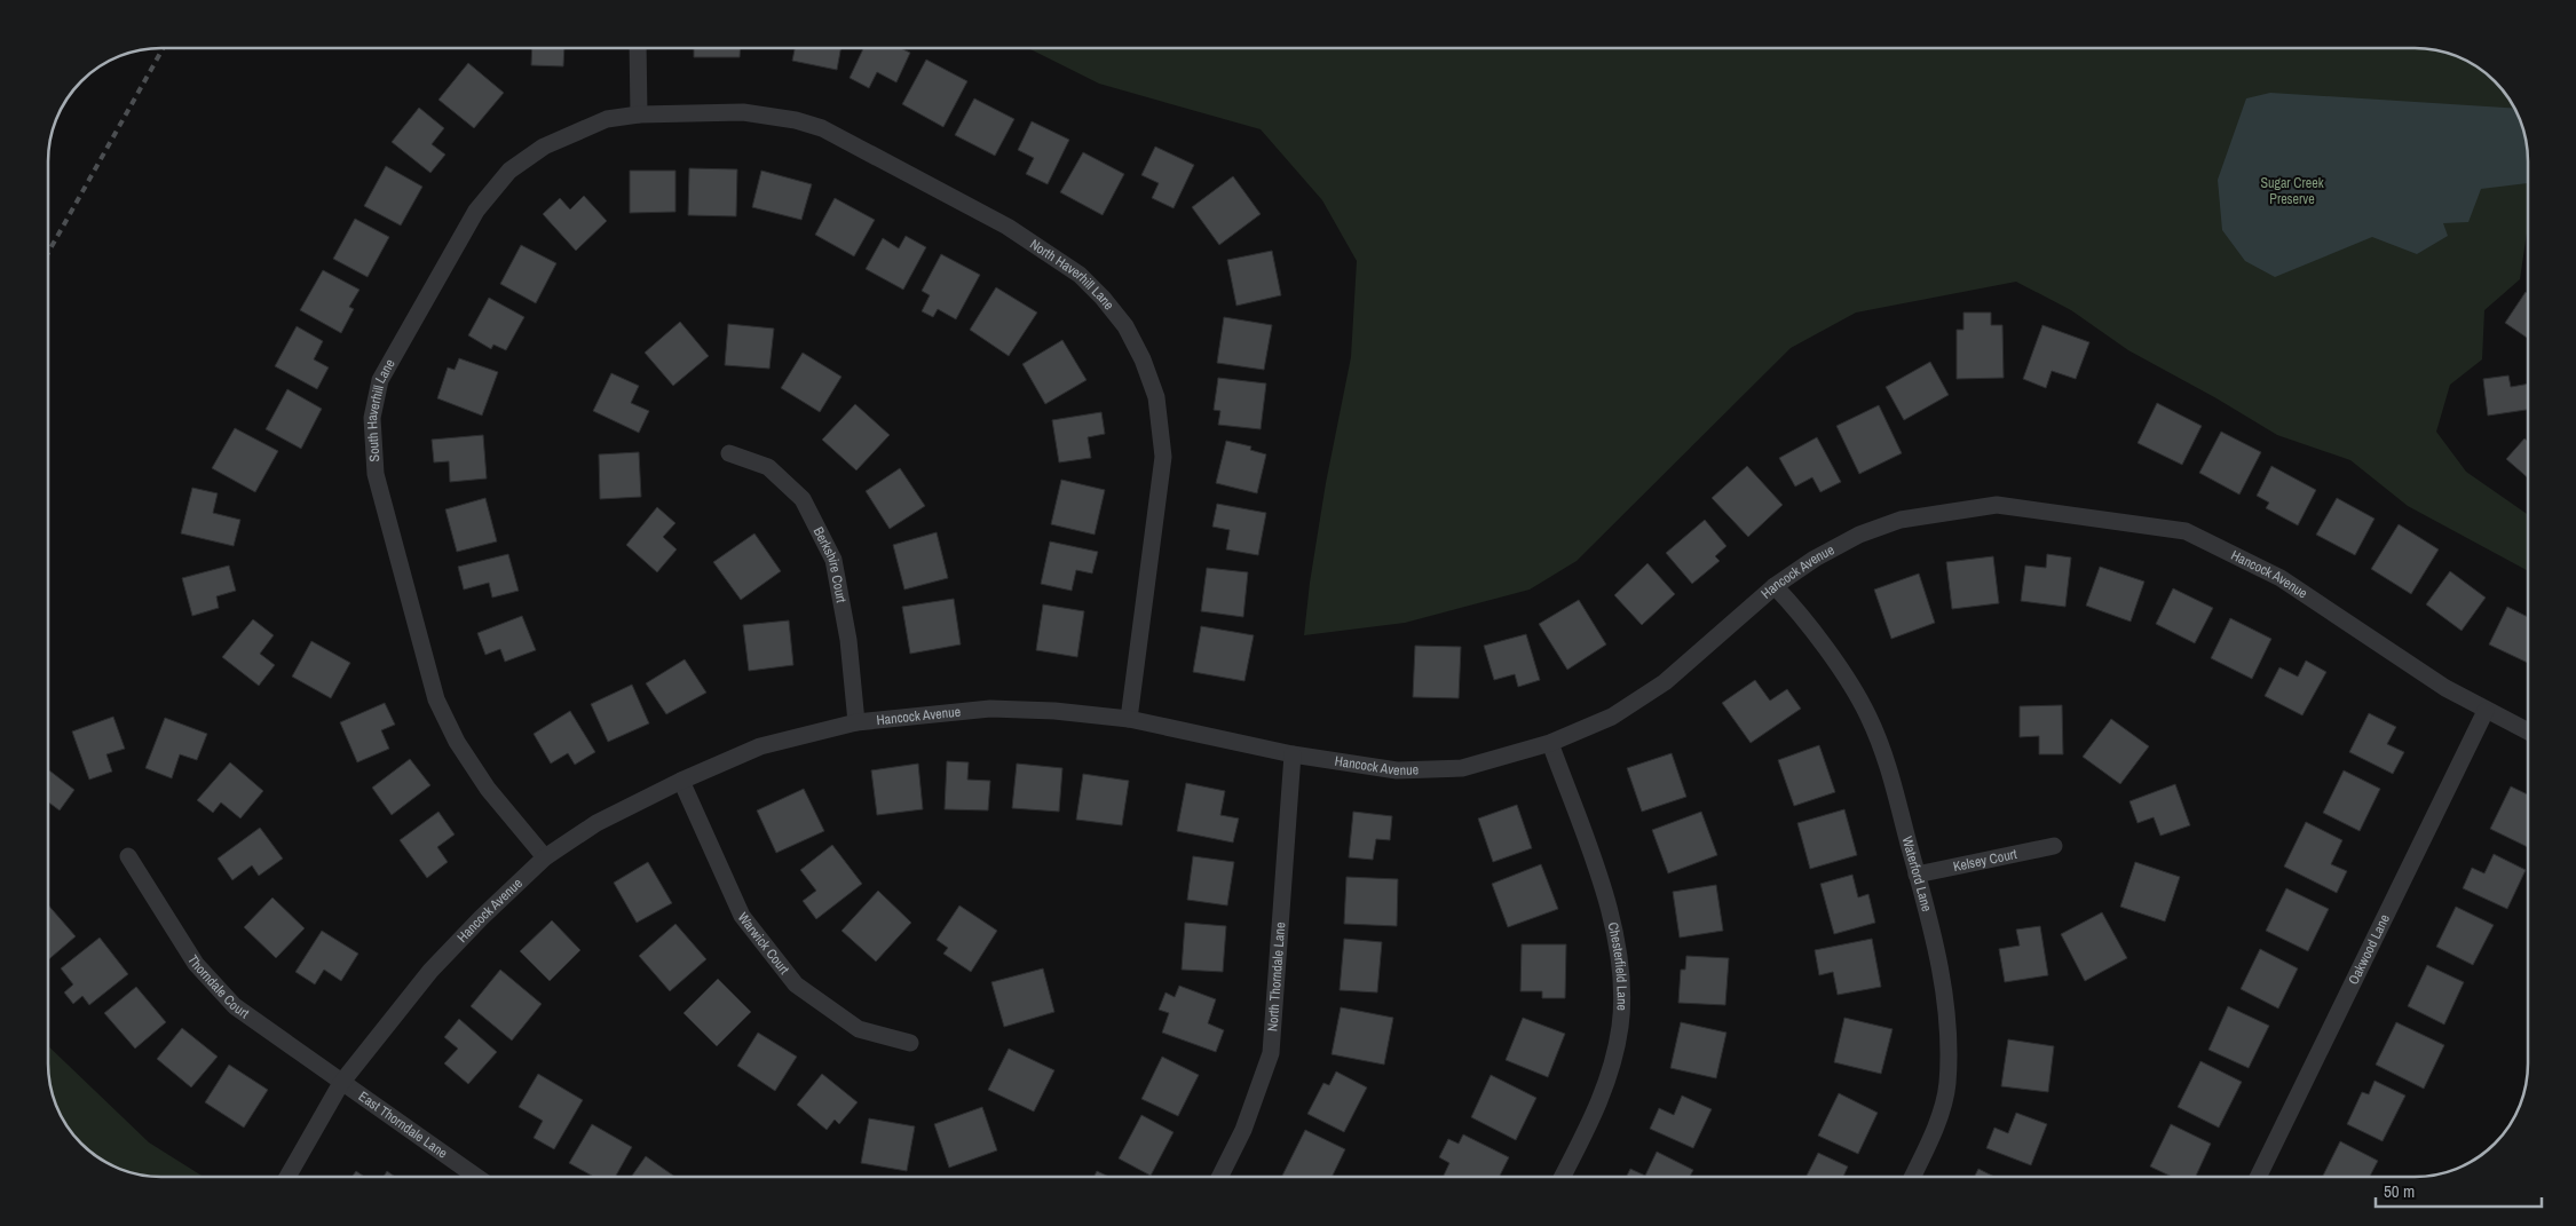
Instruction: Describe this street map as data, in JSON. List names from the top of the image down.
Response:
{
  "streets": {
    "street": [
      "North Haverhill Lane",
      "South Haverhill Lane",
      "Berkshire Court",
      "Hancock Avenue",
      "Kelsey Court",
      "Waterford Lane",
      "Warwick Court",
      "Oakwood Lane",
      "Chesterfield Lane",
      "North Thorndale Lane",
      "Thorndale Court",
      "East Thorndale Lane"
    ]
  },
  "crossings": [
    ["North Haverhill Lane", "South Haverhill Lane"],
    ["North Haverhill Lane", "Hancock Avenue"],
    ["South Haverhill Lane", "Hancock Avenue"],
    ["Berkshire Court", "Hancock Avenue"],
    ["Hancock Avenue", "Waterford Lane"],
    ["Hancock Avenue", "Warwick Court"],
    ["Hancock Avenue", "Oakwood Lane"],
    ["Hancock Avenue", "Chesterfield Lane"],
    ["Hancock Avenue", "North Thorndale Lane"],
    ["Hancock Avenue", "Thorndale Court"],
    ["Hancock Avenue", "East Thorndale Lane"],
    ["Kelsey Court", "Waterford Lane"],
    ["Thorndale Court", "East Thorndale Lane"]
  ],
  "parks": ["Sugar Creek Preserve"],
  "scale_bar": "50 m"
}
